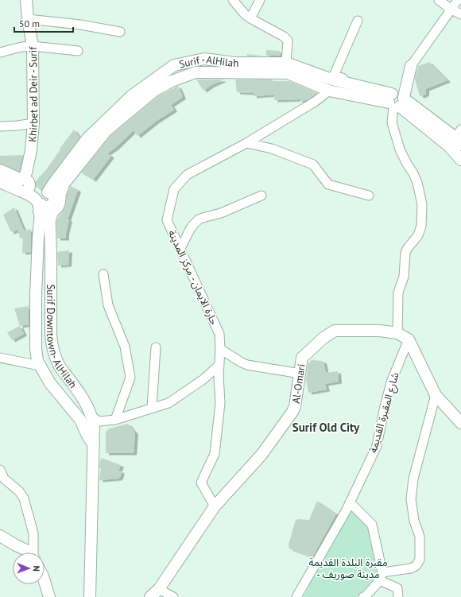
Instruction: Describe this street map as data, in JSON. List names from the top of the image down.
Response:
{
  "streets": {
    "main road": [
      "Surif - AlHilah",
      "Khirbet ad Deir - Surif",
      "Surif Downtown- AlHilah",
      "Al-Omari"
    ],
    "street": ["حارة الايمان - مركز المدينة", "شارع المقبرة القديمة"]
  },
  "crossings": [
    ["Surif - AlHilah", "حارة الايمان - مركز المدينة"],
    ["Surif - AlHilah", "Surif Downtown- AlHilah"],
    ["حارة الايمان - مركز المدينة", "Al-Omari"],
    ["Al-Omari", "شارع المقبرة القديمة"]
  ],
  "districts": ["Surif Old City"],
  "parks": ["مقبرة البلدة القديمة - مدينة صوريف"],
  "scale_bar": "50 m",
  "north": "right"
}
